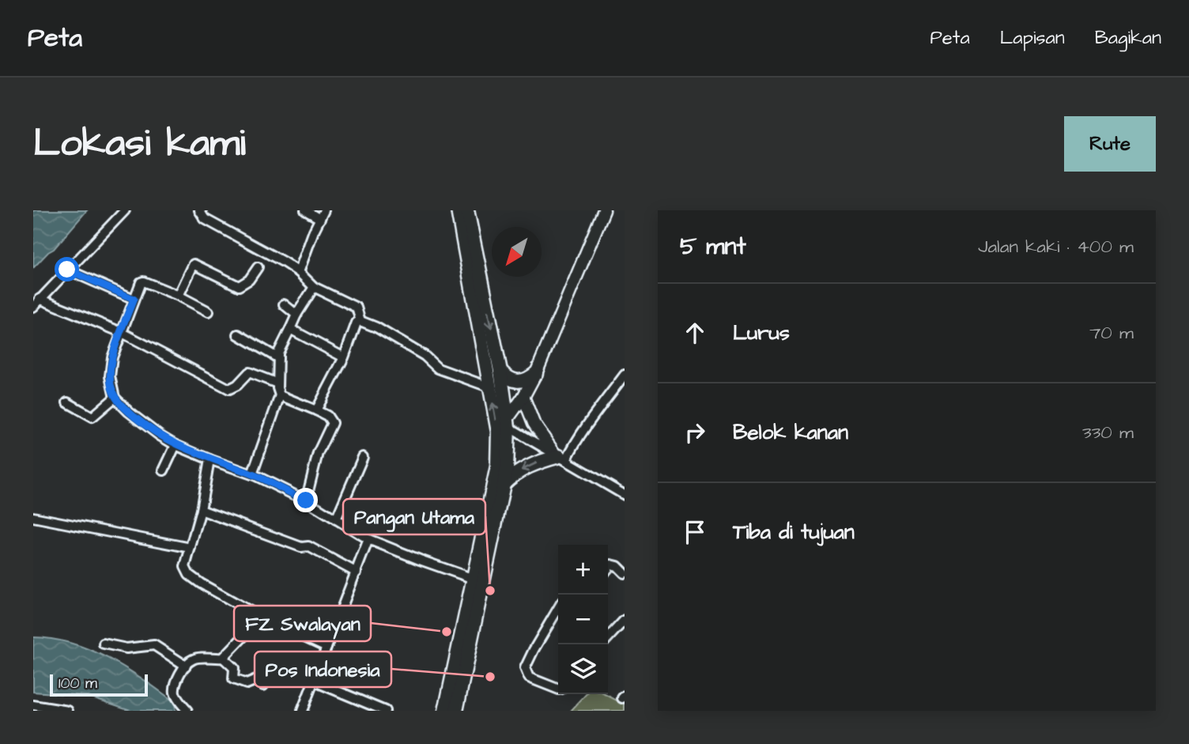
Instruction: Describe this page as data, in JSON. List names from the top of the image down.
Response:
{
  "places": ["Pangan Utama", "FZ Swalayan", "Pos Indonesia"],
  "scale_bar": "100 m",
  "north": "bottom left",
  "page": {
    "header": "Peta",
    "nav": ["Peta", "Lapisan", "Bagikan"],
    "buttons": "Rute",
    "title": "Lokasi kami",
    "heading": ["5 mnt", "Jalan kaki · 400 m"],
    "list": [
      ["Lurus", "70 m"],
      ["Belok kanan", "330 m"],
      "Tiba di tujuan"
    ],
    "map_buttons": ["+", "−"],
    "scale": "100 m"
  }
}
